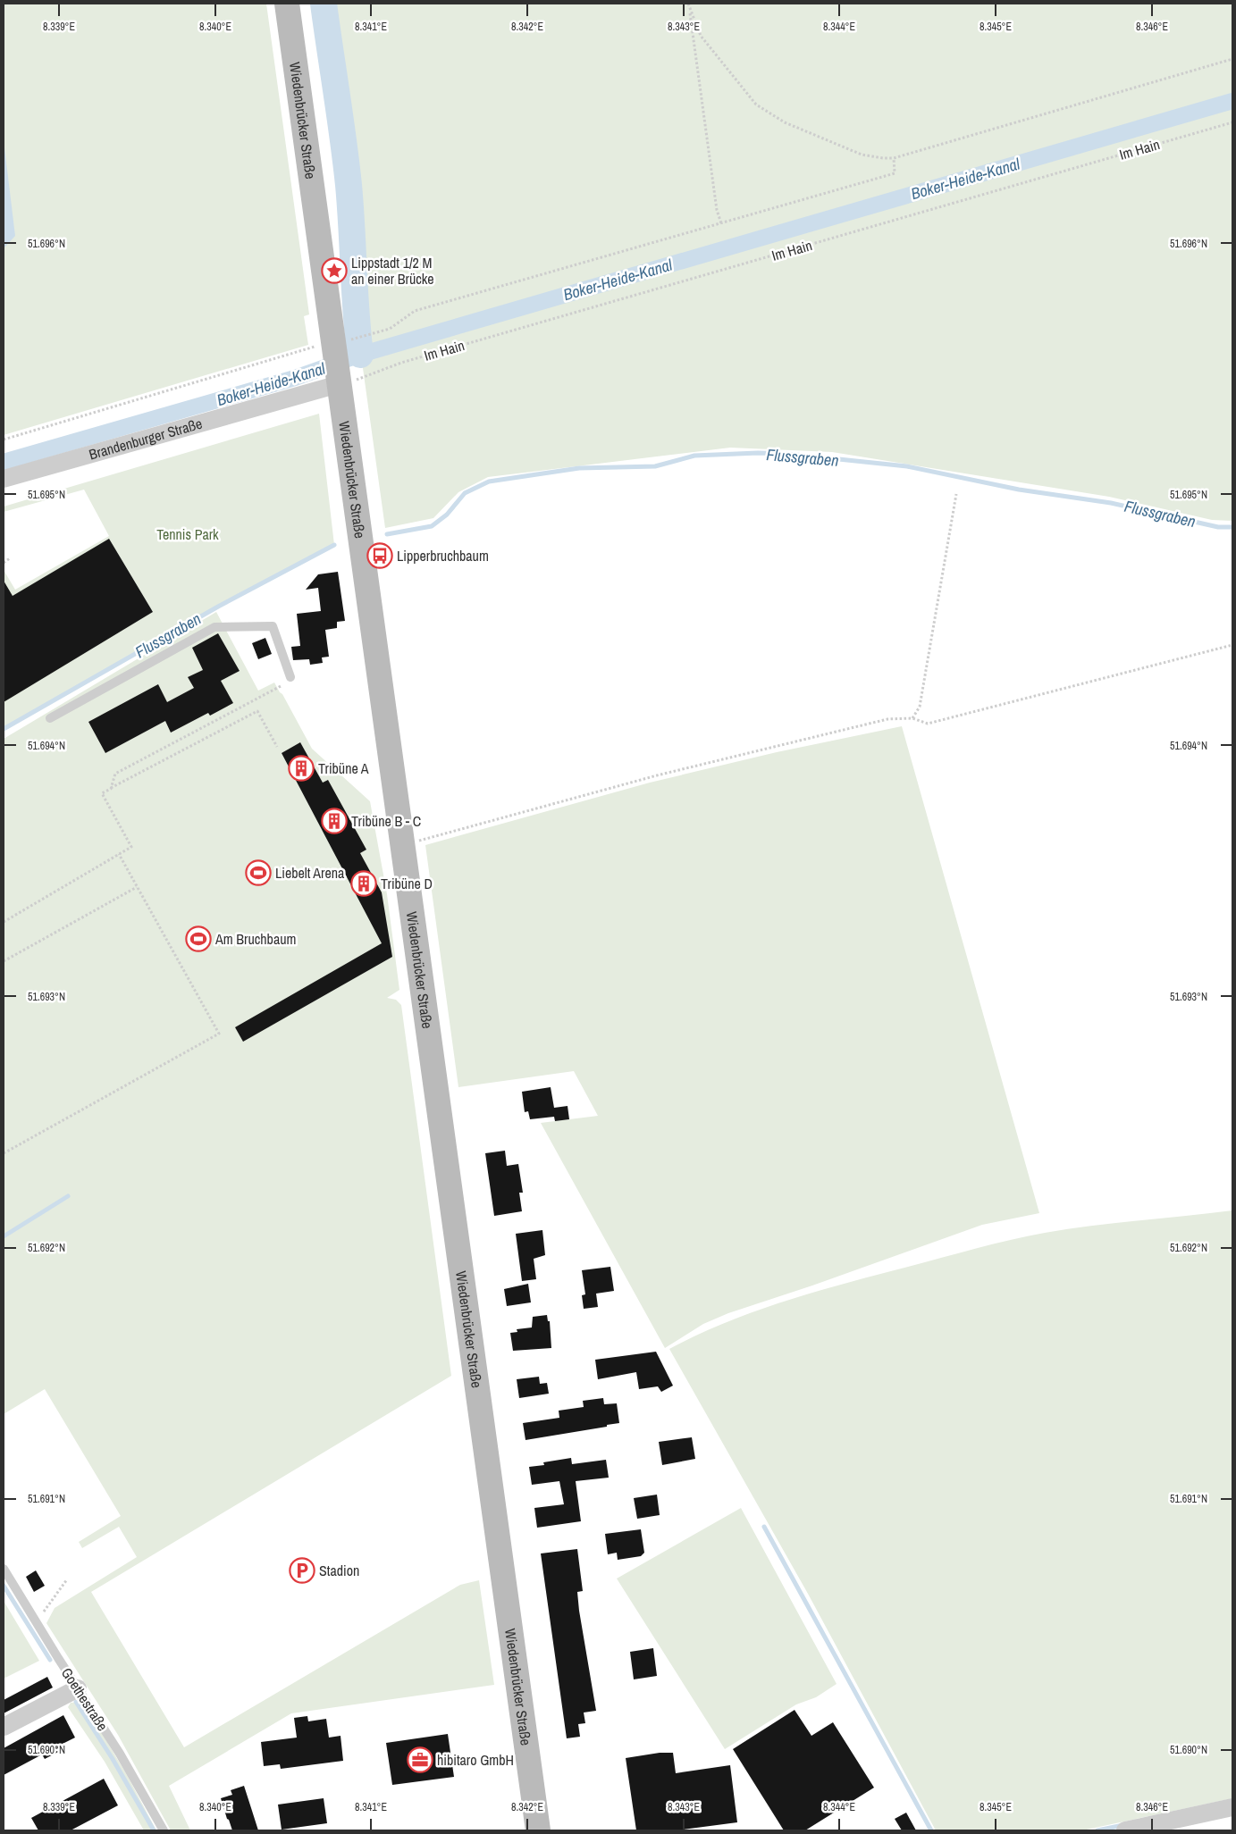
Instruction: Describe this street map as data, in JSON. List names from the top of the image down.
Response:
{
  "streets": {
    "street": ["Wiedenbrücker Straße", "Brandenburger Straße"],
    "lane": ["Goethestraße"],
    "path": ["Im Hain"]
  },
  "crossings": [
    ["Wiedenbrücker Straße", "Im Hain"],
    ["Wiedenbrücker Straße", "Brandenburger Straße"],
    ["Im Hain", "Brandenburger Straße"]
  ],
  "water": ["Boker-Heide-Kanal", "Flussgraben"],
  "parks": ["Tennis Park"],
  "places": {
    "place": ["Lippstadt 1/2 M an einer Brücke"],
    "bus stop": ["Lipperbruchbaum"],
    "building": ["Tribüne A", "Tribüne B - C", "Tribüne D"],
    "sports": ["Liebelt Arena", "Am Bruchbaum"],
    "parking": ["Stadion"],
    "office": ["hibitaro GmbH"]
  },
  "coordinates": [
    "8.339°E",
    "8.340°E",
    "8.341°E",
    "8.342°E",
    "8.343°E",
    "8.344°E",
    "8.345°E",
    "8.346°E",
    "51.696°N",
    "51.695°N",
    "51.694°N",
    "51.693°N",
    "51.692°N",
    "51.691°N",
    "51.690°N"
  ]
}
